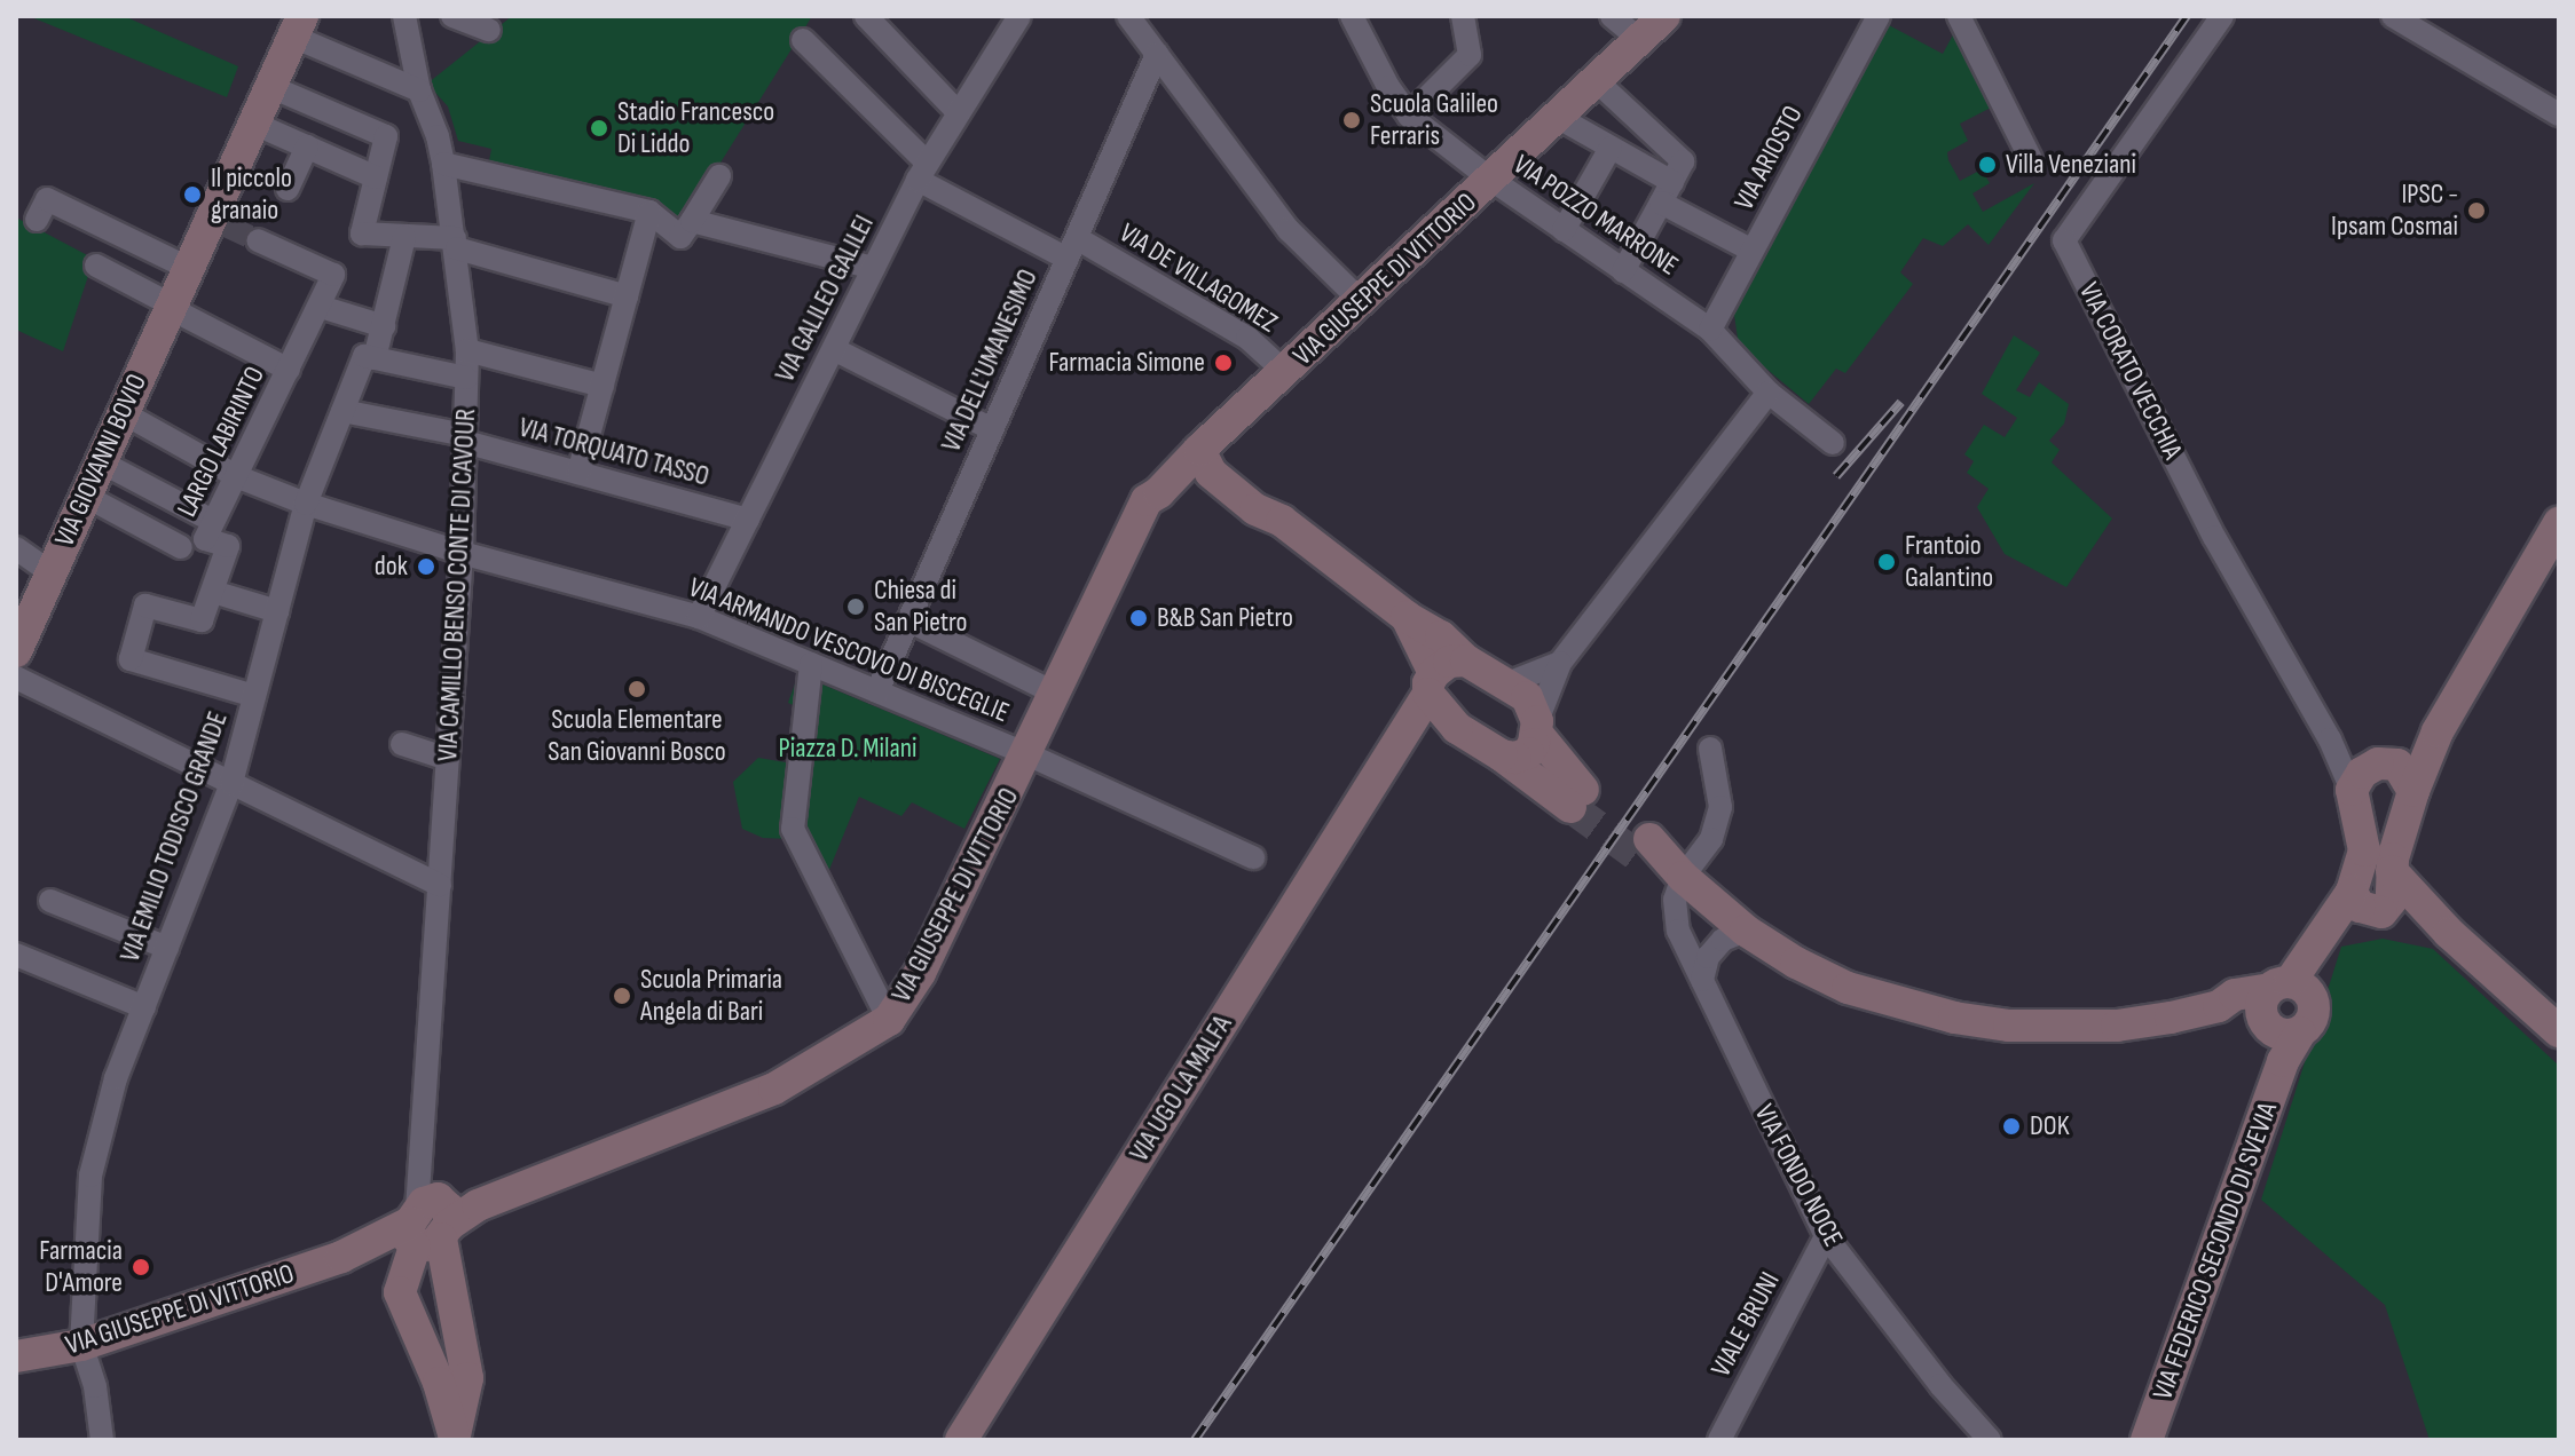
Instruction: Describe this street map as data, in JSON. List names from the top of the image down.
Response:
{
  "streets": {
    "street": [
      "VIA ARIOSTO",
      "VIA POZZO MARRONE",
      "VIA DE VILLAGOMEZ",
      "VIA GIUSEPPE DI VITTORIO",
      "VIA GALILEO GALILEI",
      "VIA DELL'UMANESIMO",
      "VIA CORATO VECCHIA",
      "LARGO LABIRINTO",
      "VIA TORQUATO TASSO",
      "VIA GIOVANNI BOVIO",
      "VIA CAMILLO BENSO CONTE DI CAVOUR",
      "VIA ARMANDO VESCOVO DI BISCEGLIE",
      "VIA EMILIO TODISCO GRANDE",
      "VIA UGO LA MALFA",
      "VIA FONDO NOCE",
      "VIA FEDERICO SECONDO DI SVEVIA",
      "VIALE BRUNI"
    ]
  },
  "crossings": [
    ["VIA ARIOSTO", "VIA POZZO MARRONE"],
    ["VIA POZZO MARRONE", "VIA GIUSEPPE DI VITTORIO"],
    ["VIA DE VILLAGOMEZ", "VIA GIUSEPPE DI VITTORIO"],
    ["VIA DE VILLAGOMEZ", "VIA GALILEO GALILEI"],
    ["VIA DE VILLAGOMEZ", "VIA DELL'UMANESIMO"],
    ["VIA GIUSEPPE DI VITTORIO", "VIA CAMILLO BENSO CONTE DI CAVOUR"],
    ["VIA GIUSEPPE DI VITTORIO", "VIA ARMANDO VESCOVO DI BISCEGLIE"],
    ["VIA GIUSEPPE DI VITTORIO", "VIA EMILIO TODISCO GRANDE"],
    ["VIA GALILEO GALILEI", "VIA TORQUATO TASSO"],
    ["VIA GALILEO GALILEI", "VIA ARMANDO VESCOVO DI BISCEGLIE"],
    ["VIA DELL'UMANESIMO", "VIA ARMANDO VESCOVO DI BISCEGLIE"],
    ["LARGO LABIRINTO", "VIA ARMANDO VESCOVO DI BISCEGLIE"],
    ["LARGO LABIRINTO", "VIA EMILIO TODISCO GRANDE"],
    ["VIA TORQUATO TASSO", "VIA CAMILLO BENSO CONTE DI CAVOUR"],
    ["VIA TORQUATO TASSO", "VIA EMILIO TODISCO GRANDE"],
    ["VIA GIOVANNI BOVIO", "VIA ARMANDO VESCOVO DI BISCEGLIE"],
    ["VIA CAMILLO BENSO CONTE DI CAVOUR", "VIA ARMANDO VESCOVO DI BISCEGLIE"],
    ["VIA ARMANDO VESCOVO DI BISCEGLIE", "VIA EMILIO TODISCO GRANDE"],
    ["VIA FONDO NOCE", "VIALE BRUNI"]
  ],
  "parks": ["Piazza D. Milani"],
  "places": [
    "Scuola Galileo Ferraris",
    "Stadio Francesco Di Liddo",
    "Villa Veneziani",
    "Il piccolo granaio",
    "IPSC - Ipsam Cosmai",
    "Farmacia Simone",
    "Frantoio Galantino",
    "dok",
    "Chiesa di San Pietro",
    "B&B San Pietro",
    "Scuola Elementare San Giovanni Bosco",
    "Scuola Primaria Angela di Bari",
    "DOK",
    "Farmacia D'Amore"
  ]
}
